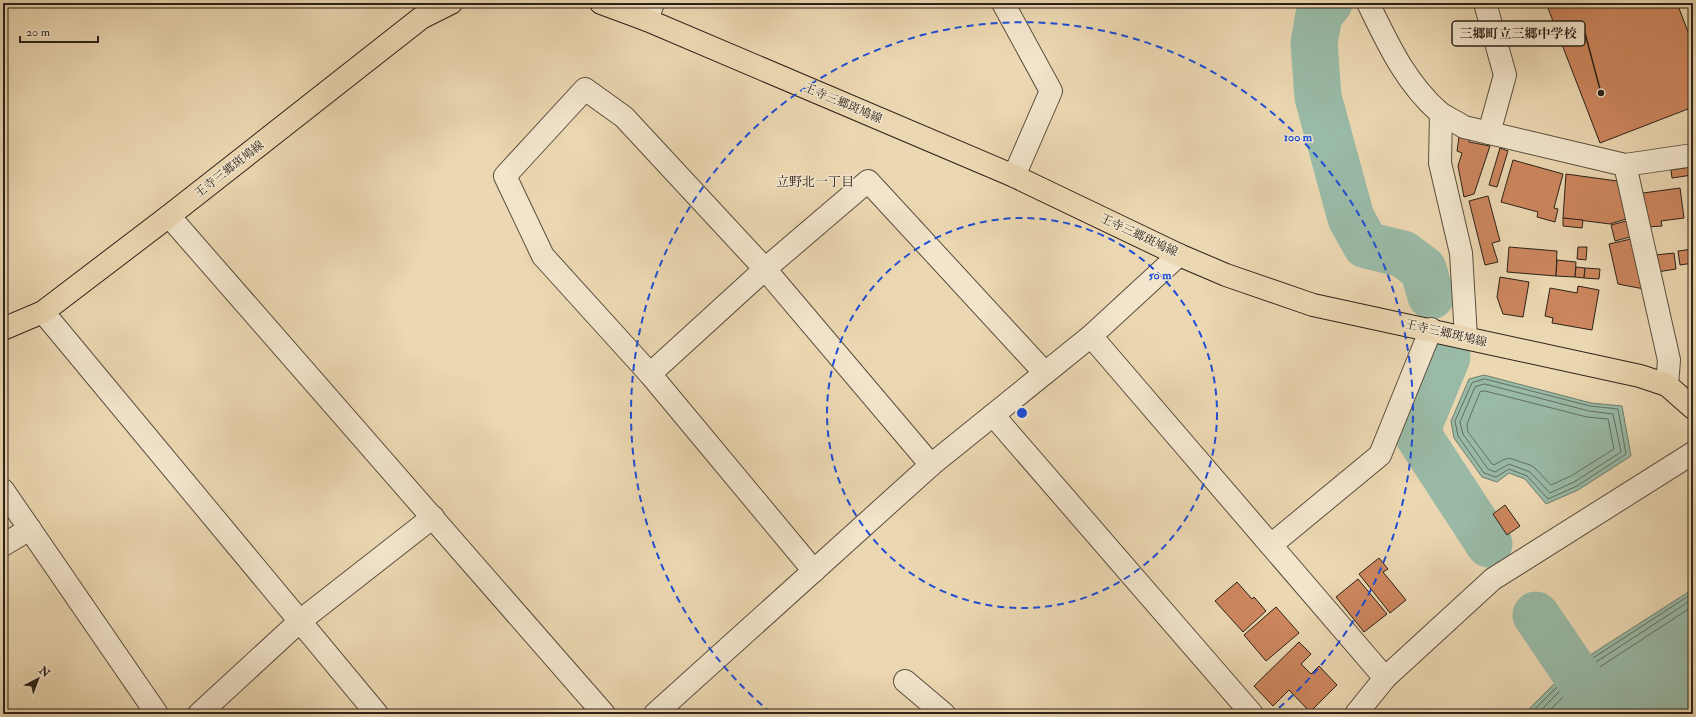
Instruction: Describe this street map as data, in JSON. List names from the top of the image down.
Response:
{
  "streets": {
    "main road": ["王寺三郷斑鳩線"]
  },
  "districts": ["立野北一丁目"],
  "places": ["三郷町立三郷中学校"],
  "scale_bar": "20 m",
  "north": "top right",
  "rings": ["100 m", "50 m"]
}
